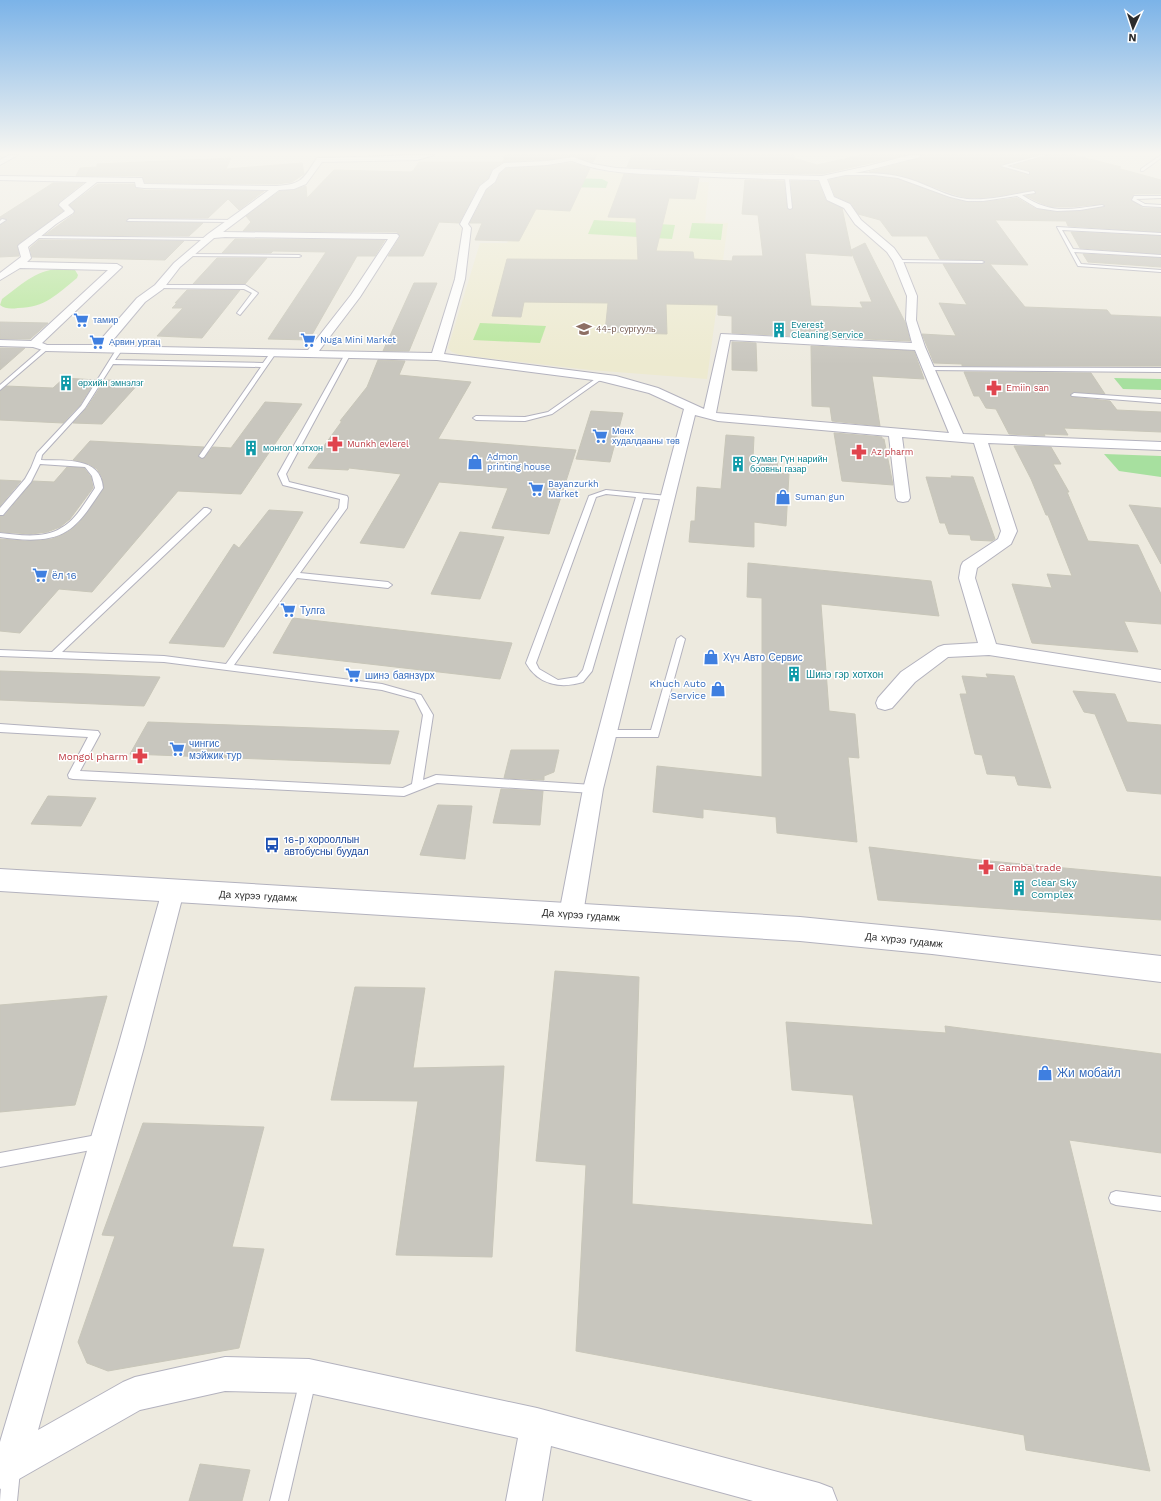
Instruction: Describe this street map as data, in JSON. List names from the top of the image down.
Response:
{
  "streets": {
    "main road": ["Да хүрээ гудамж"]
  },
  "places": {
    "supermarket": [
      "тамир",
      "Nuga Mini Market",
      "Арвин ургац",
      "Мөнх худалдааны төв",
      "Bayanzurkh Market",
      "ёл 16",
      "Тулга",
      "шинэ баянзүрх",
      "чингис мэйжик тур"
    ],
    "school or university": ["44-р сургууль"],
    "building": [
      "Everest Cleaning Service",
      "өрхийн эмнэлэг",
      "монгол хотхон",
      "Суман Гүн нарийн боовны газар",
      "Шинэ гэр хотхон",
      "Clear Sky Complex"
    ],
    "pharmacy": [
      "Emiin san",
      "Munkh evlerel",
      "Az pharm",
      "Mongol pharm",
      "Gamba trade"
    ],
    "shop": [
      "Admon printing house",
      "Suman gun",
      "Хүч Авто Сервис",
      "Khuch Auto Service",
      "Жи мобайл"
    ],
    "bus stop": ["16-р хорооллын автобусны буудал"]
  },
  "north": "bottom"
}
